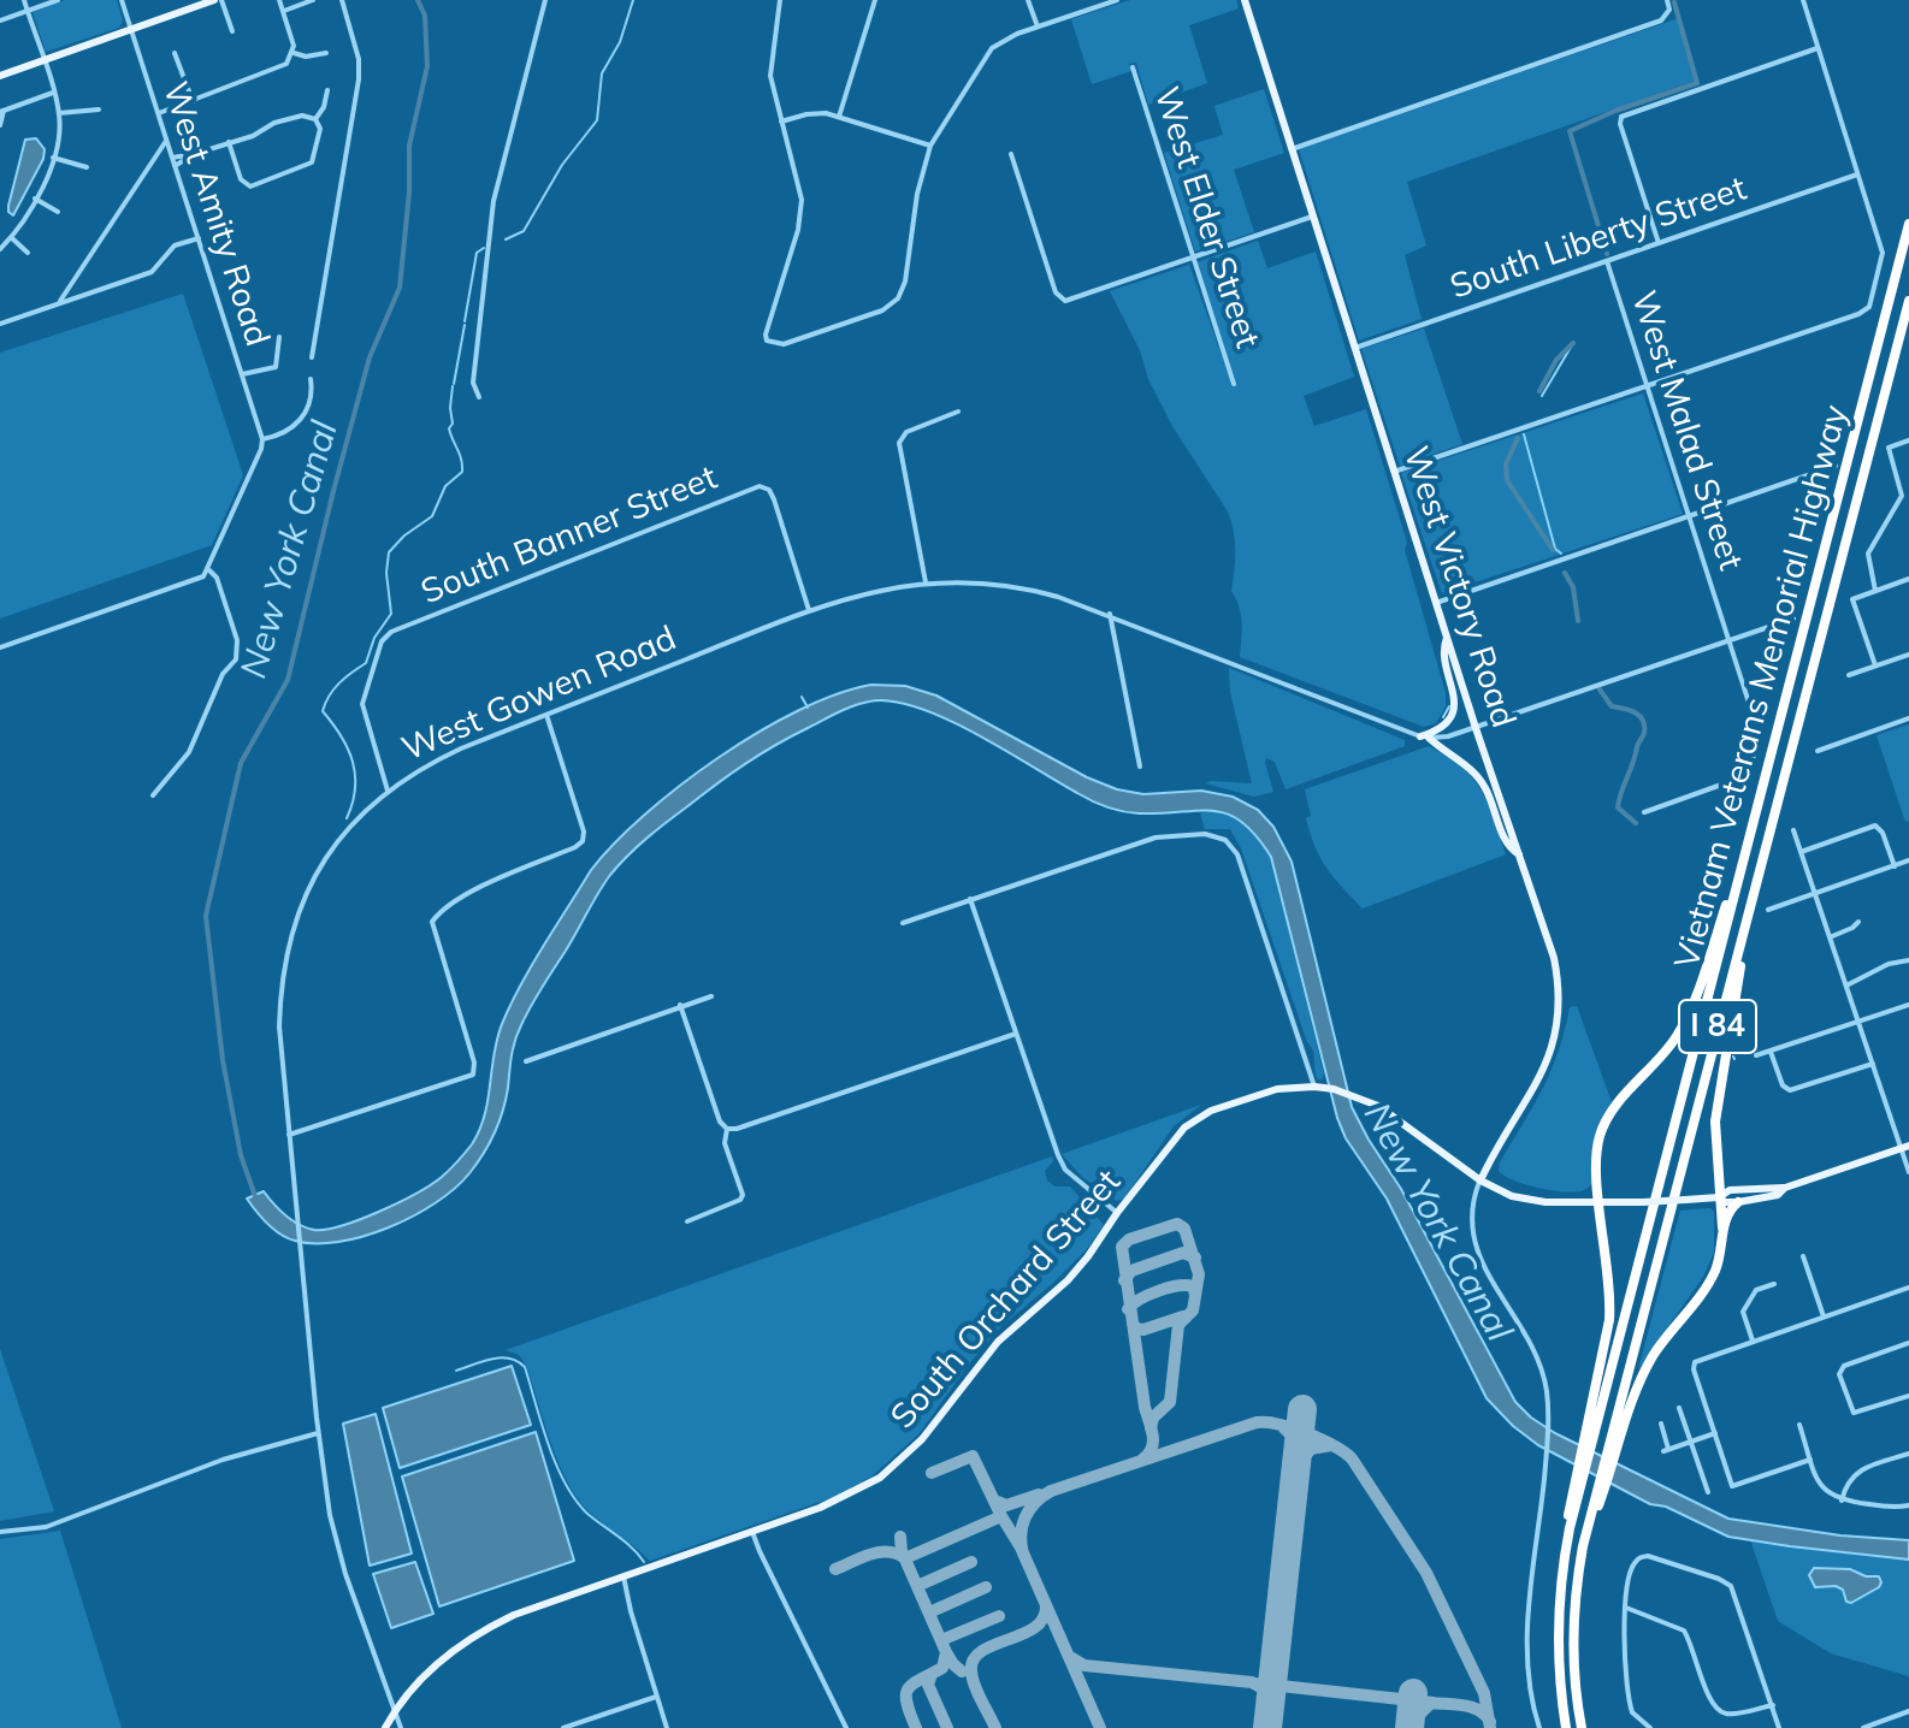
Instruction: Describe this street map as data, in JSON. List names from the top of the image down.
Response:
{
  "streets": {
    "highway": ["Vietnam Veterans Memorial Highway", "I 84"],
    "main road": ["West Victory Road", "South Orchard Street"],
    "street": [
      "West Amity Road",
      "West Elder Street",
      "South Liberty Street",
      "West Malad Street",
      "South Banner Street",
      "West Gowen Road"
    ]
  },
  "crossings": [
    ["South Liberty Street", "West Malad Street"],
    ["South Liberty Street", "West Victory Road"],
    ["South Banner Street", "West Gowen Road"],
    ["West Victory Road", "South Orchard Street"],
    ["West Gowen Road", "South Orchard Street"]
  ],
  "water": ["New York Canal"]
}
